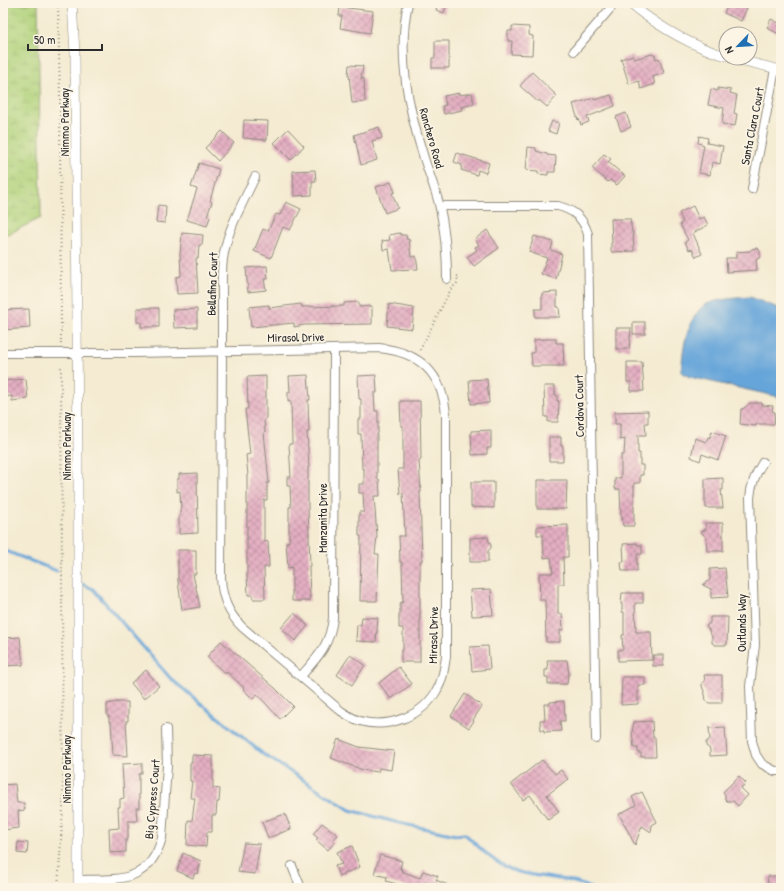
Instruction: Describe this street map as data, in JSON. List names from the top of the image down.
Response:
{
  "streets": {
    "street": [
      "Nimmo Parkway",
      "Santa Clara Court",
      "Ranchero Road",
      "Bellafina Court",
      "Mirasol Drive",
      "Cordova Court",
      "Manzanita Drive",
      "Outlands Way",
      "Big Cypress Court"
    ]
  },
  "crossings": [
    ["Nimmo Parkway", "Mirasol Drive"],
    ["Nimmo Parkway", "Big Cypress Court"],
    ["Ranchero Road", "Cordova Court"],
    ["Bellafina Court", "Mirasol Drive"],
    ["Mirasol Drive", "Manzanita Drive"]
  ],
  "scale_bar": "50 m",
  "north": "bottom left"
}
